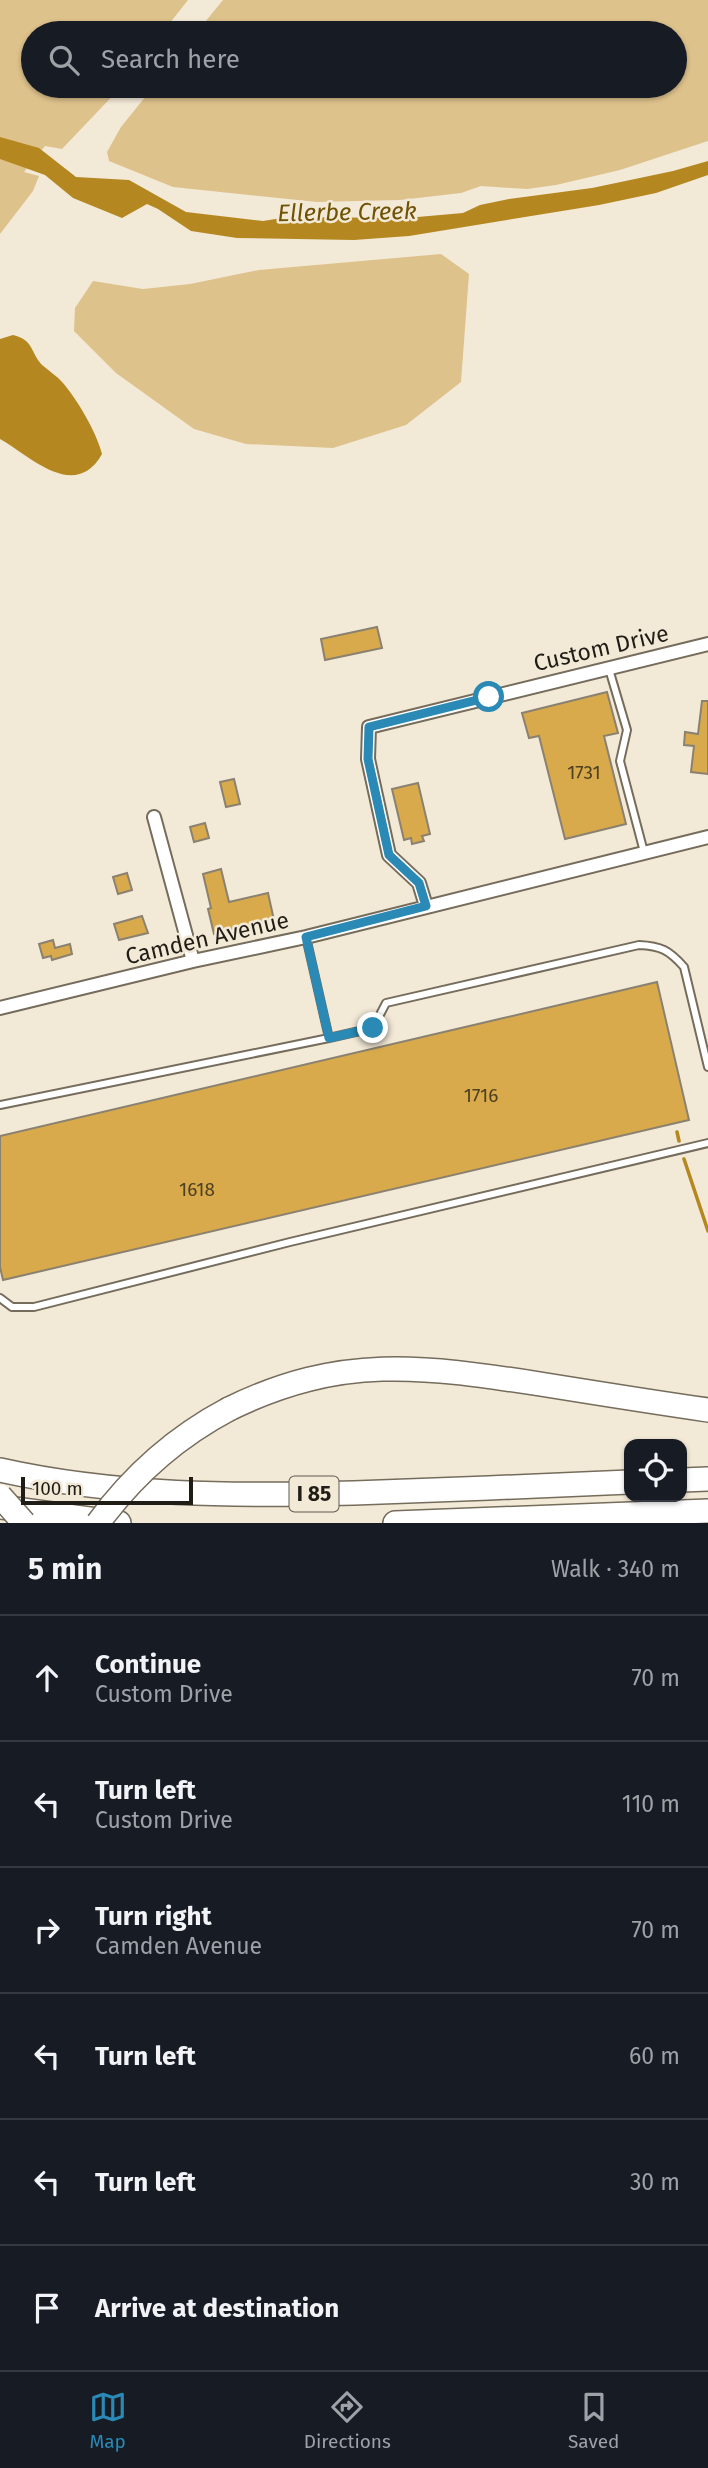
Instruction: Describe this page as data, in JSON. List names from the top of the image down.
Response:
{
  "streets": {
    "highway": ["I 85"],
    "street": ["Custom Drive", "Camden Avenue"]
  },
  "crossings": [
    ["Custom Drive", "Camden Avenue"]
  ],
  "water": ["Ellerbe Creek"],
  "house_numbers": ["1731", "1716", "1618"],
  "scale_bar": "100 m",
  "page": {
    "search": "Search here",
    "scale": "100 m",
    "heading": ["5 min", "Walk · 340 m"],
    "list": [
      ["Continue", "Custom Drive", "70 m"],
      ["Turn left", "Custom Drive", "110 m"],
      ["Turn right", "Camden Avenue", "70 m"],
      ["Turn left", "60 m"],
      ["Turn left", "30 m"],
      "Arrive at destination"
    ],
    "nav": ["Map", "Directions", "Saved"]
  }
}
